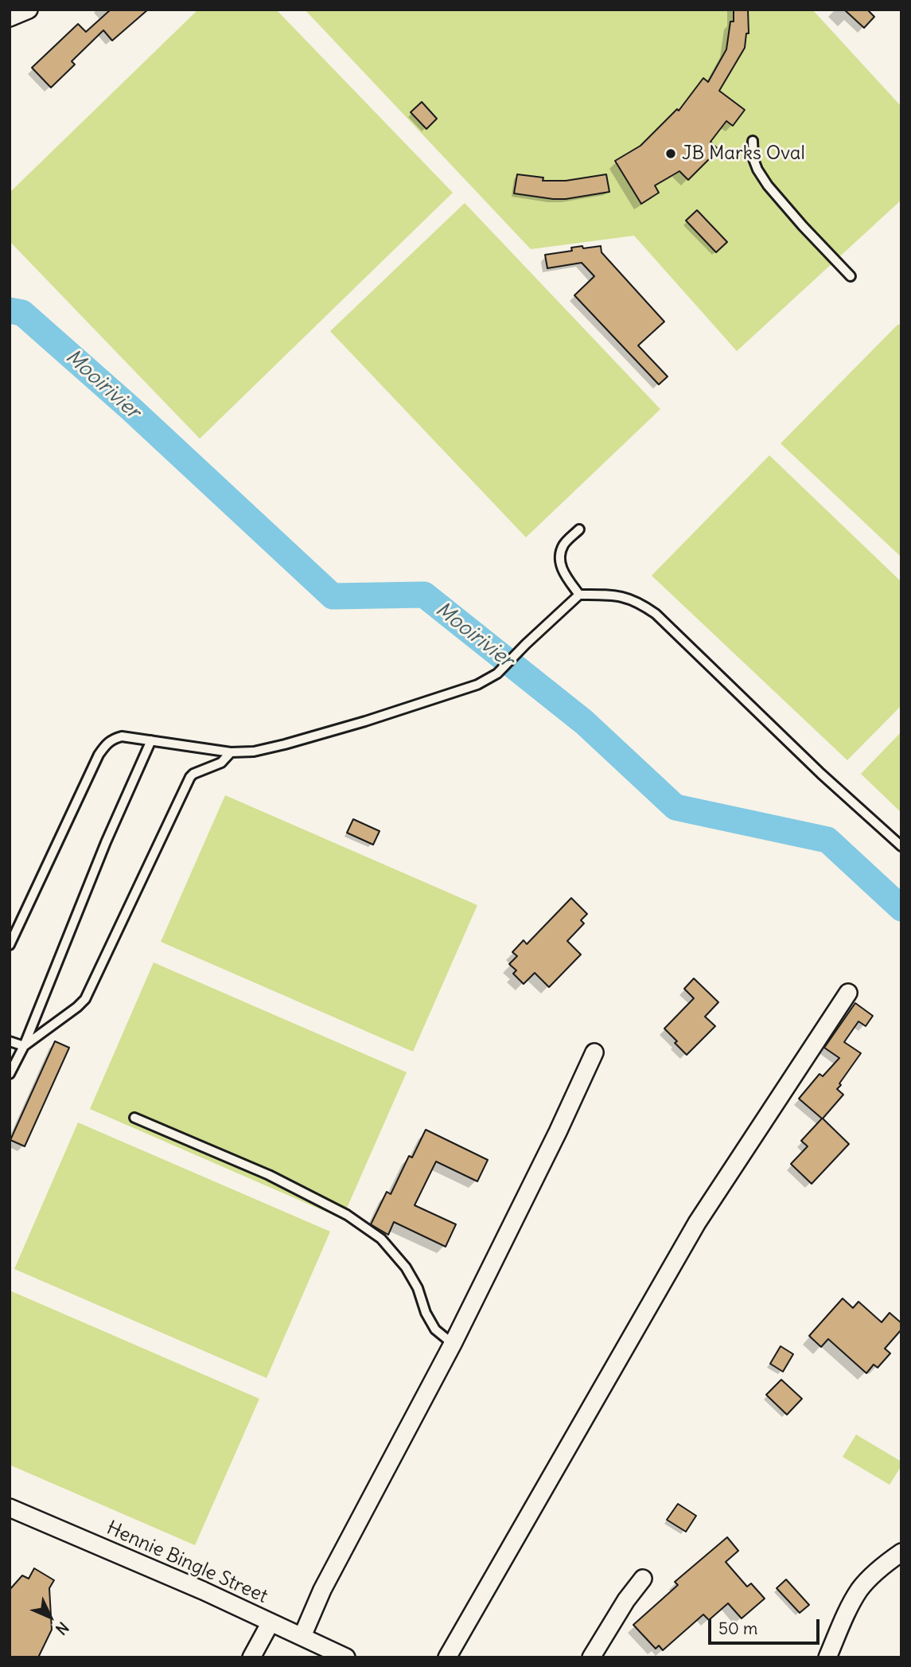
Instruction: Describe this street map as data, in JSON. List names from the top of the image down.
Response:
{
  "streets": {
    "street": ["Hennie Bingle Street"]
  },
  "water": ["Mooirivier"],
  "places": ["JB Marks Oval"],
  "scale_bar": "50 m",
  "north": "bottom right"
}
